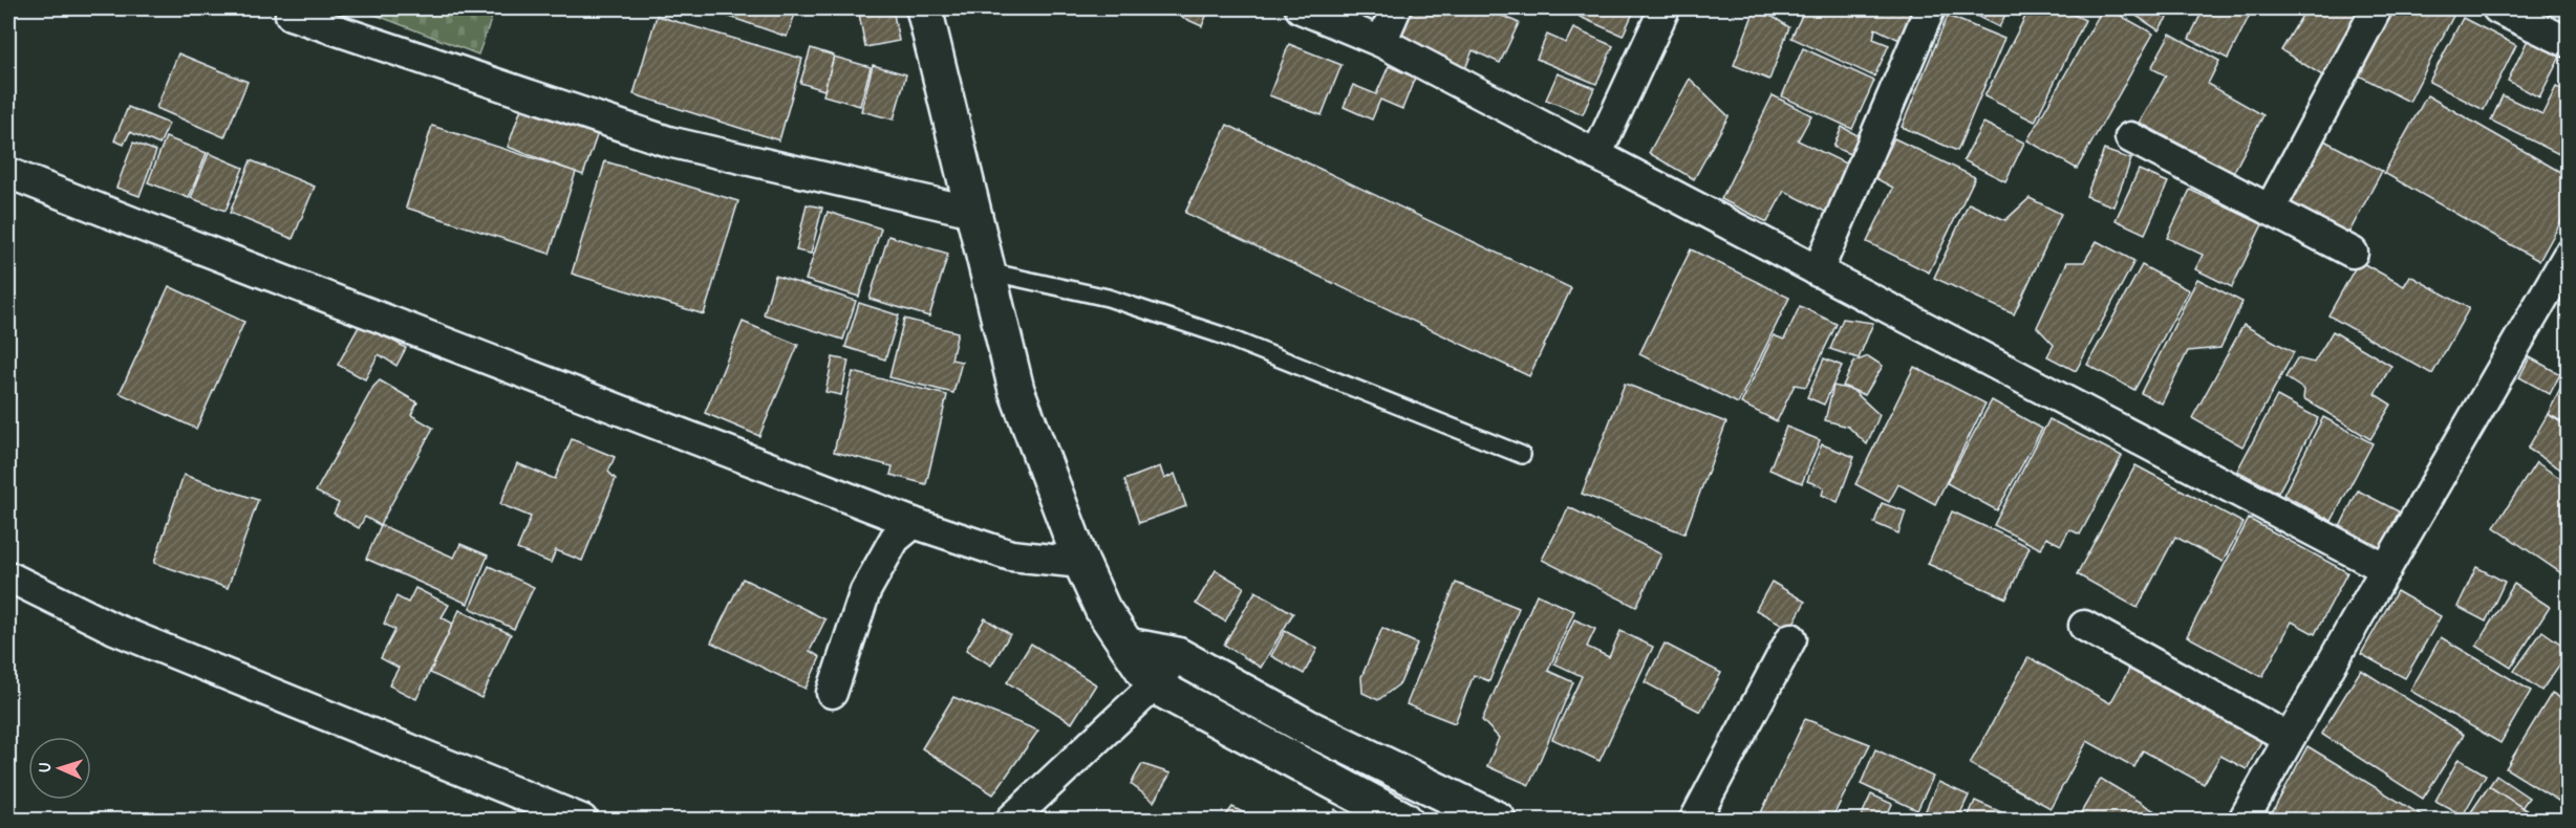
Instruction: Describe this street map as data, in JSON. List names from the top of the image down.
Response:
{
  "north": "left"
}
